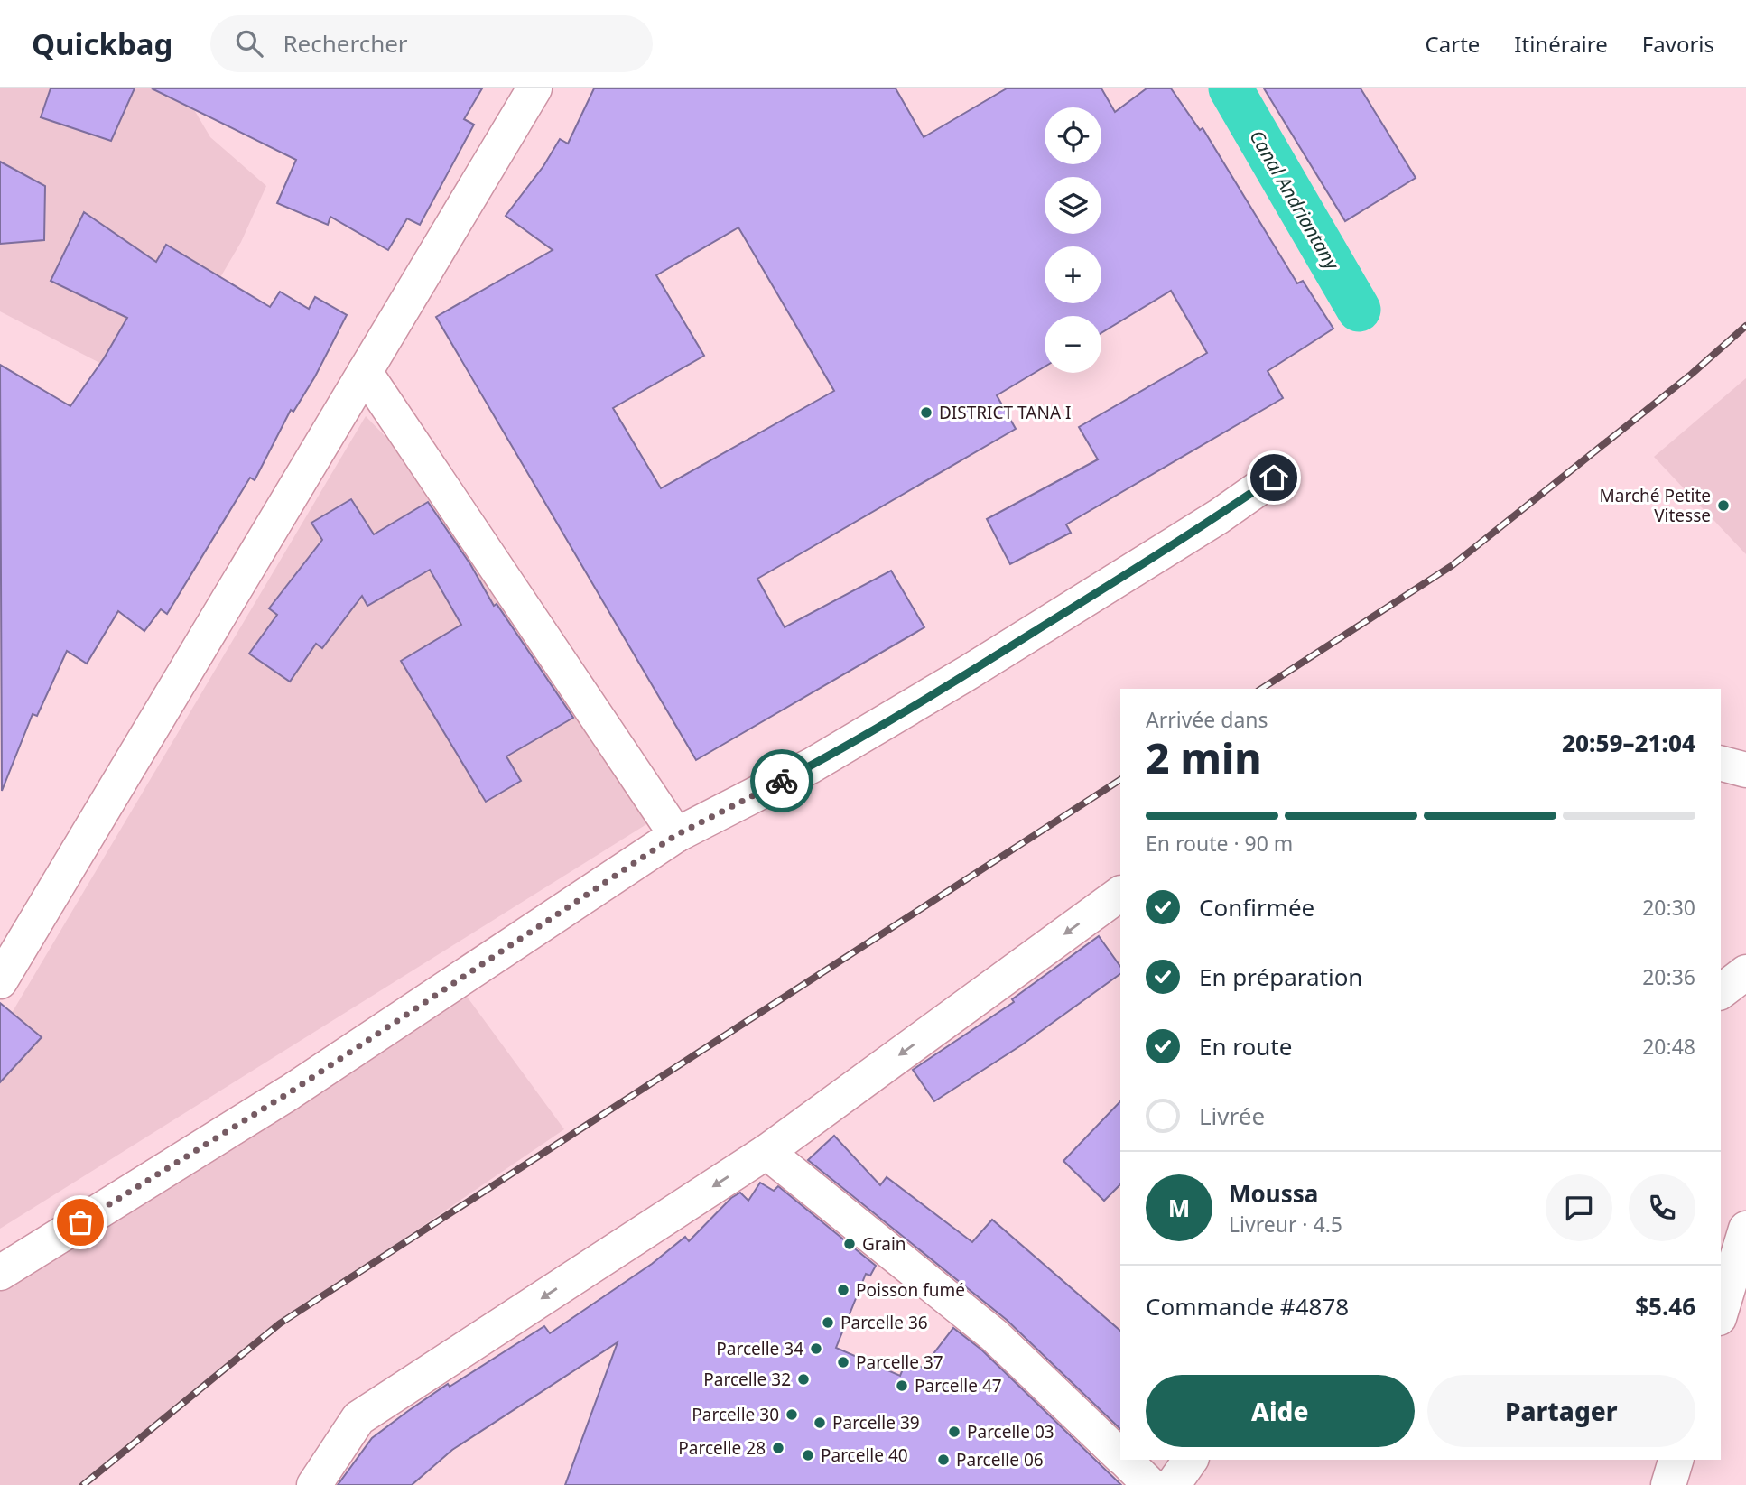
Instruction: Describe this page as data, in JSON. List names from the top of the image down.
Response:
{
  "water": ["Canal Andriantany"],
  "places": [
    "DISTRICT TANA I",
    "Marché Petite Vitesse",
    "Grain",
    "Poisson fumé",
    "Parcelle 36",
    "Parcelle 34",
    "Parcelle 37",
    "Parcelle 32",
    "Parcelle 47",
    "Parcelle 30",
    "Parcelle 39",
    "Parcelle 03",
    "Parcelle 28",
    "Parcelle 40",
    "Parcelle 06"
  ],
  "page": {
    "header": "Quickbag",
    "search": "Rechercher",
    "nav": ["Carte", "Itinéraire", "Favoris"],
    "map_buttons": ["+", "−"],
    "heading": ["2 min", "Arrivée dans", "20:59–21:04"],
    "panel": [
      "Moussa",
      "Livreur · 4.5",
      "Commande #4878",
      "$5.46"
    ],
    "bar": "En route · 90 m",
    "list": [
      ["Confirmée", "20:30"],
      ["En préparation", "20:36"],
      ["En route", "20:48"],
      "Livrée"
    ],
    "round": "M",
    "buttons": ["Aide", "Partager"]
  }
}
